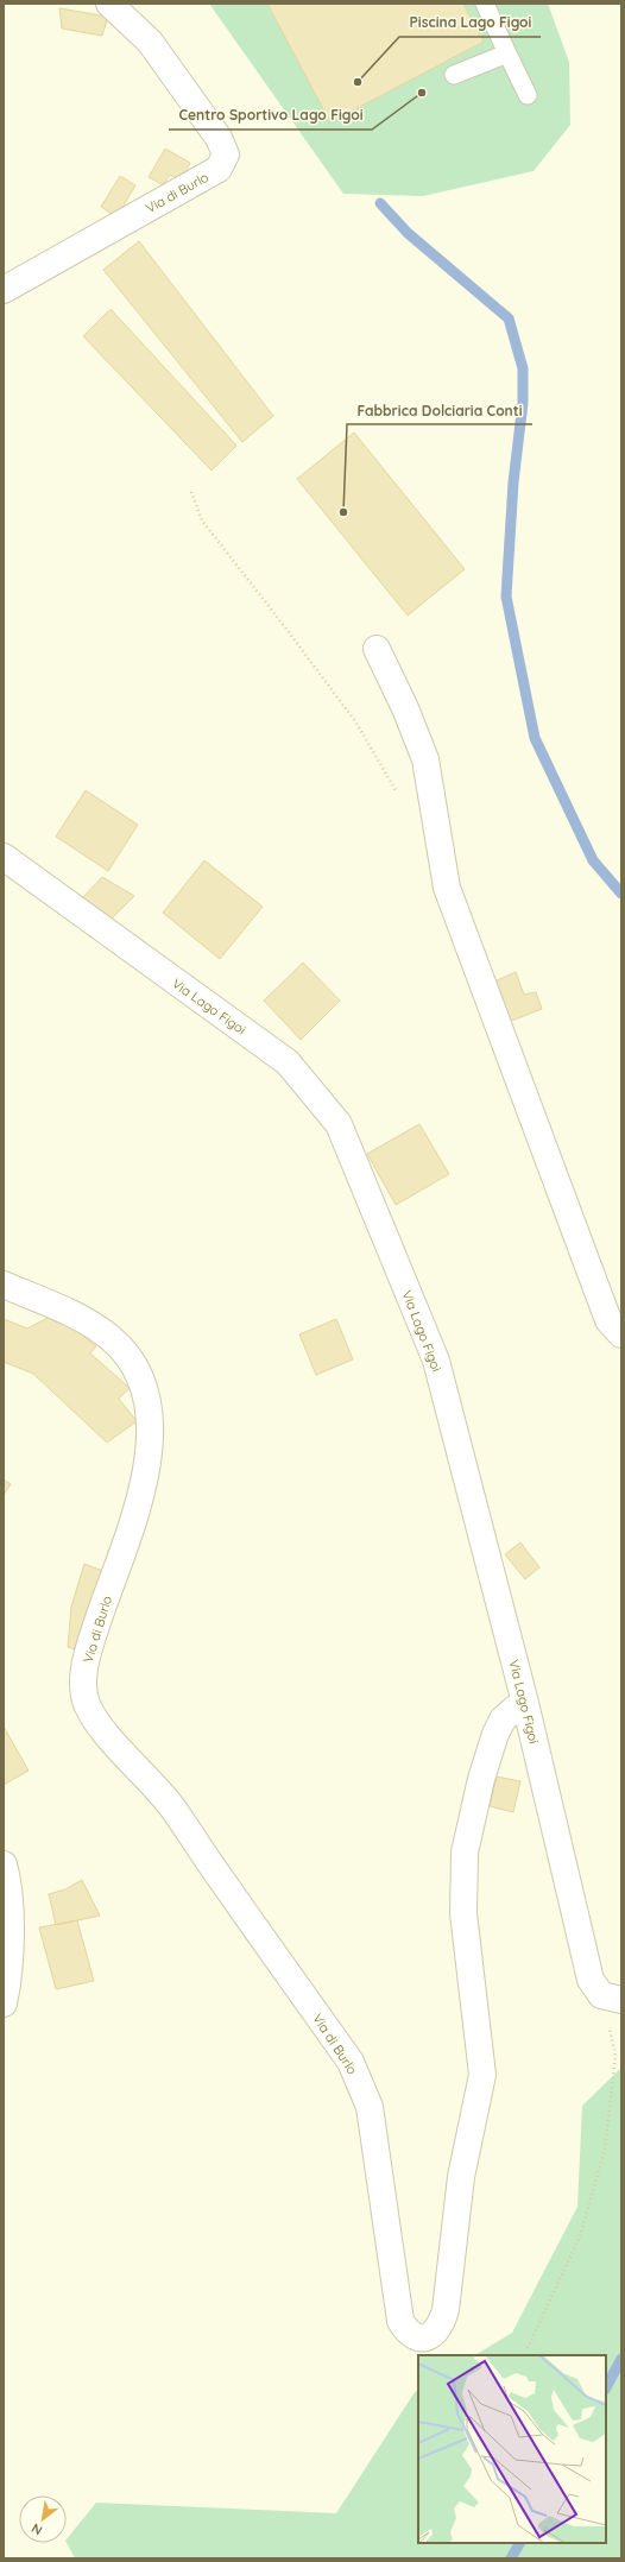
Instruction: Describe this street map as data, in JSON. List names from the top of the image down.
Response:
{
  "streets": {
    "street": ["Via di Burlo", "Via Lago Figoi"]
  },
  "crossings": [
    ["Via di Burlo", "Via Lago Figoi"]
  ],
  "places": ["Piscina Lago Figoi", "Centro Sportivo Lago Figoi", "Fabbrica Dolciaria Conti"],
  "north": "bottom left"
}
